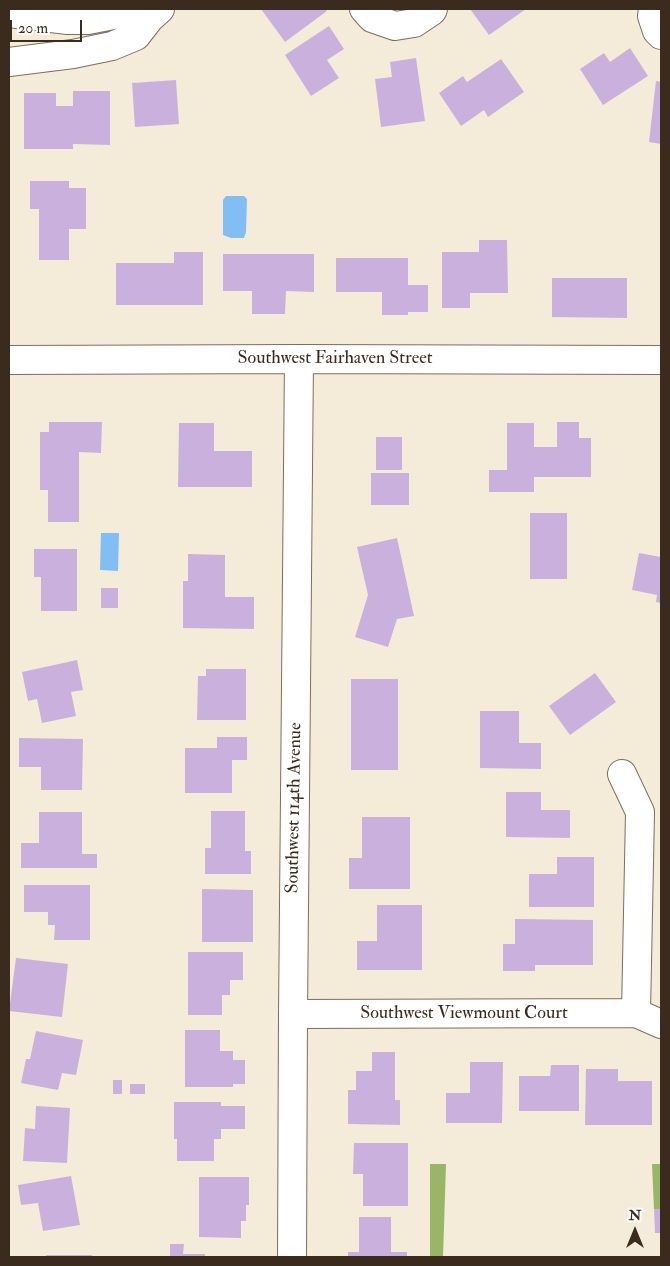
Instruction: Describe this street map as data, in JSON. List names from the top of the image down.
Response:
{
  "streets": {
    "street": ["Southwest Fairhaven Street", "Southwest 114th Avenue", "Southwest Viewmount Court"]
  },
  "crossings": [
    ["Southwest Fairhaven Street", "Southwest 114th Avenue"],
    ["Southwest 114th Avenue", "Southwest Viewmount Court"]
  ],
  "scale_bar": "20 m",
  "north": "top"
}
